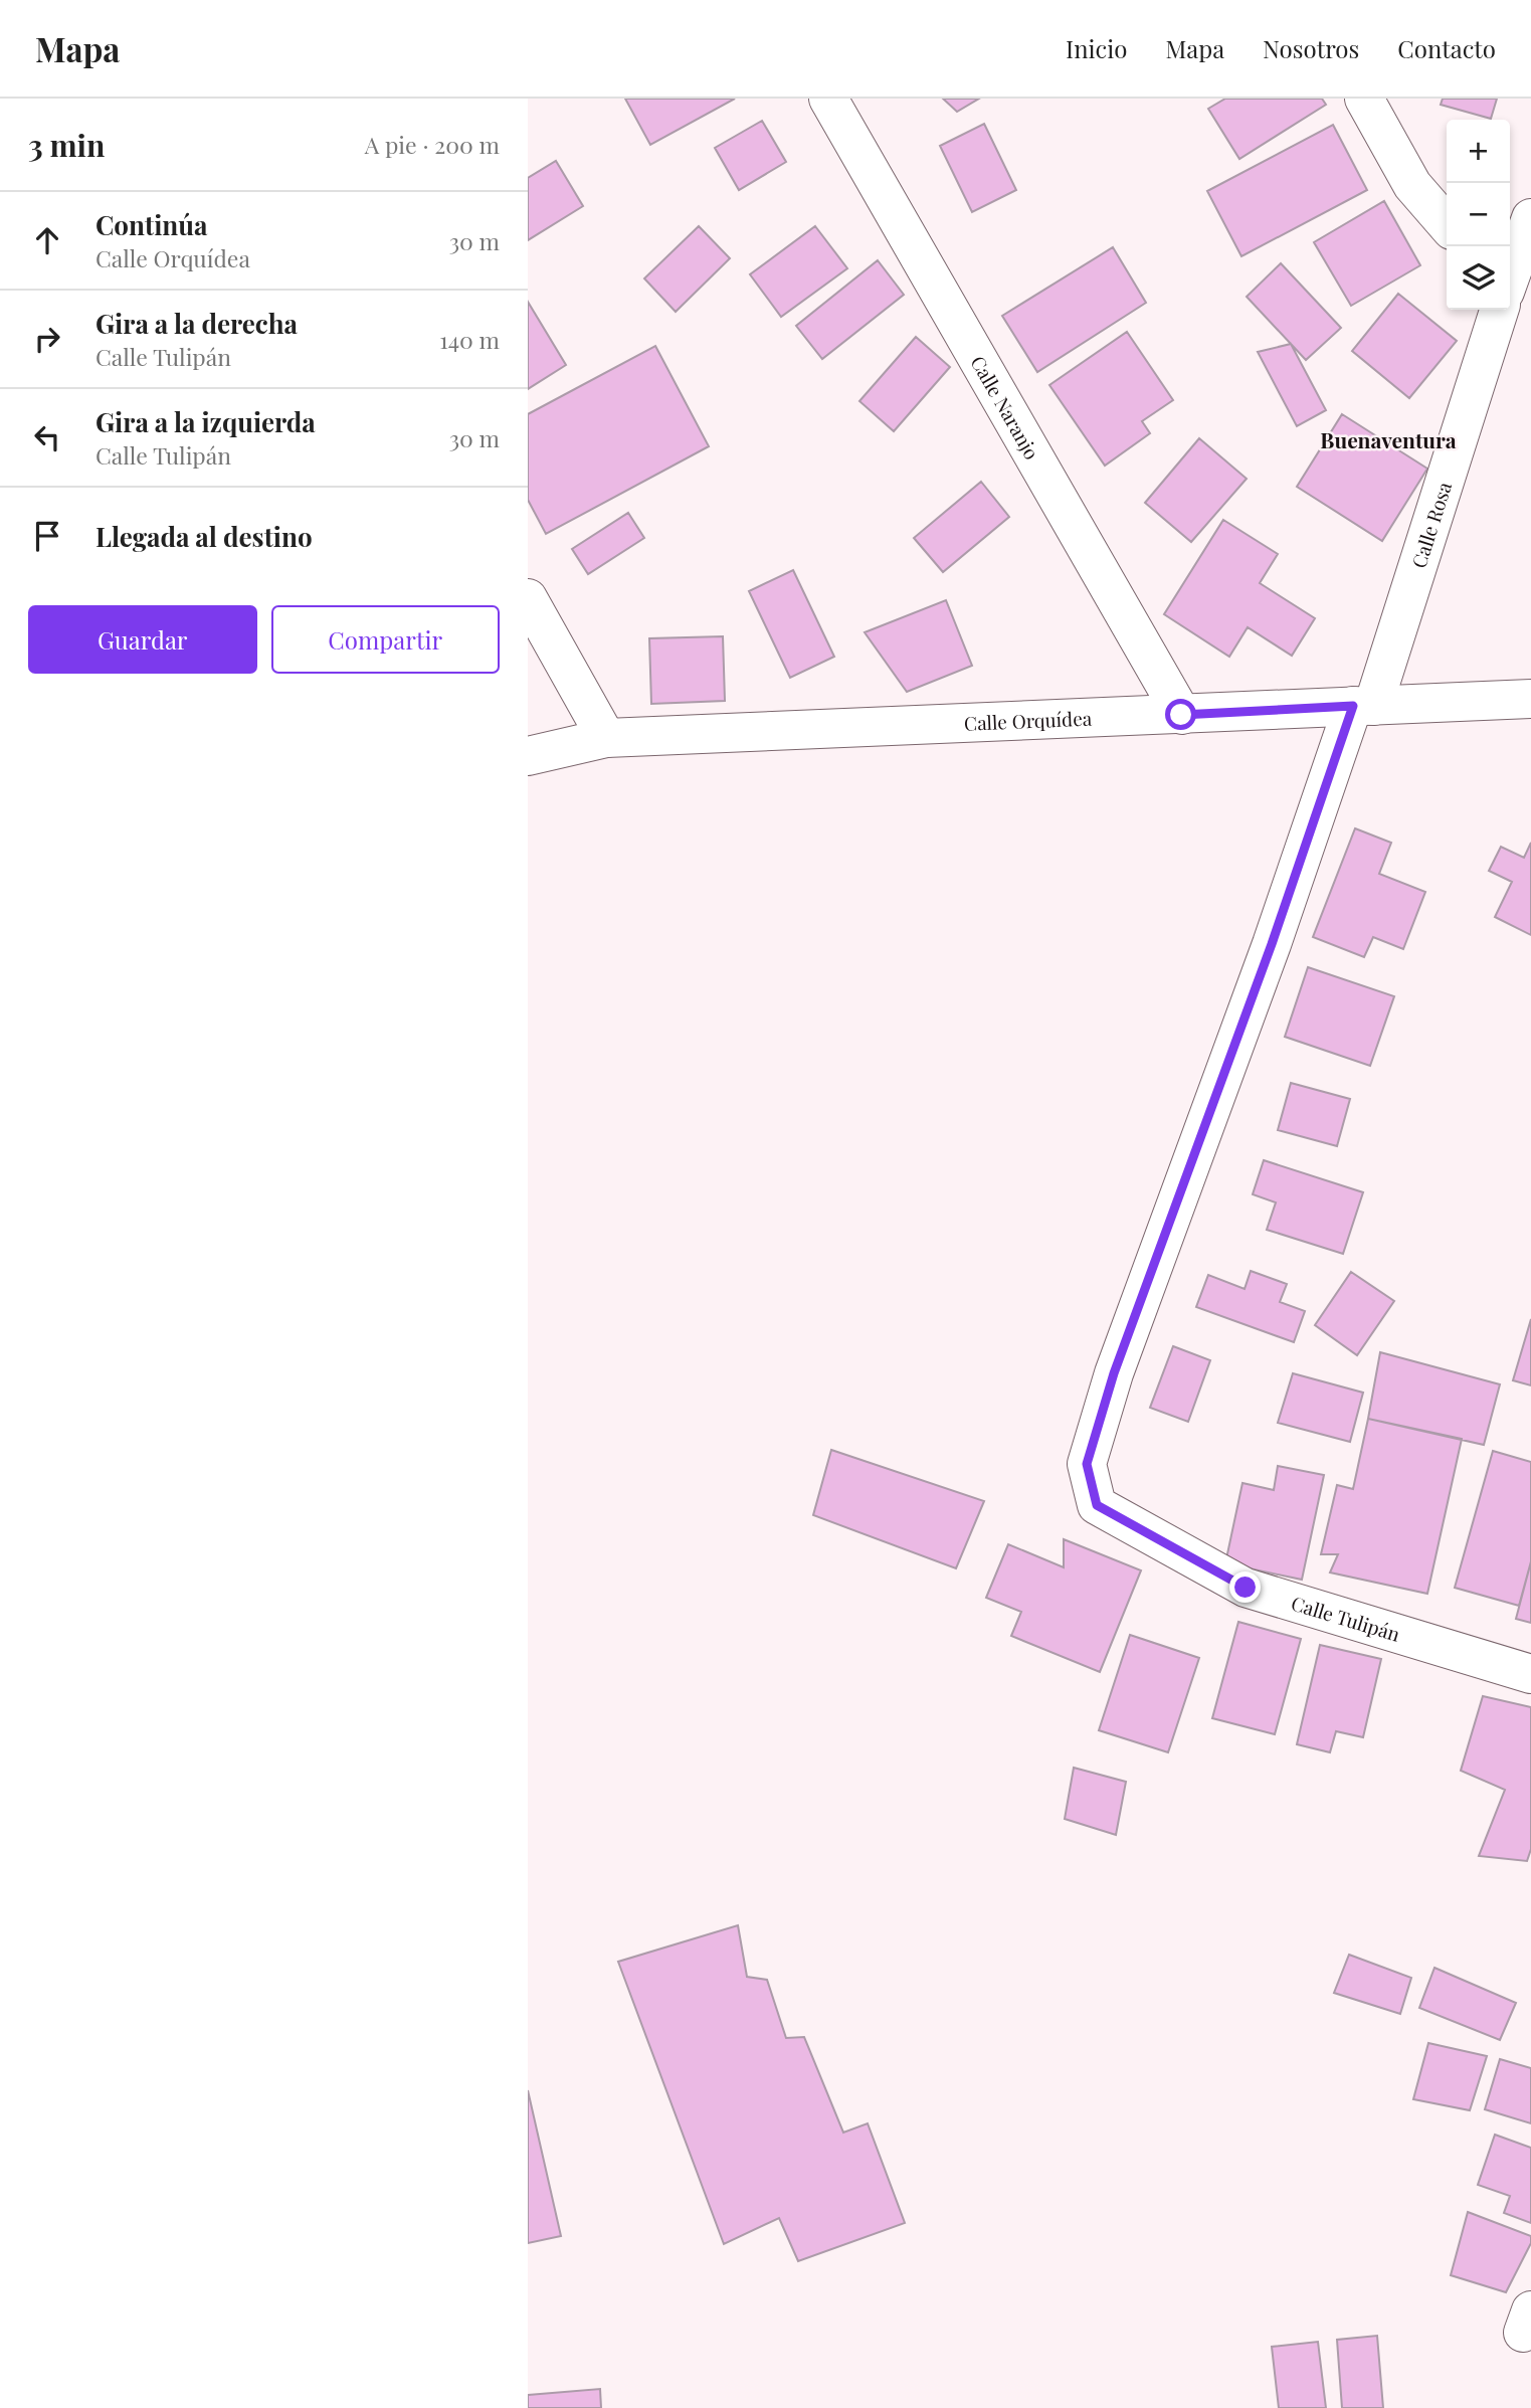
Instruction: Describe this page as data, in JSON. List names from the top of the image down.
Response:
{
  "streets": {
    "street": [
      "Calle Naranjo",
      "Calle Rosa",
      "Calle Orquídea",
      "Calle Tulipán"
    ]
  },
  "crossings": [
    ["Calle Naranjo", "Calle Orquídea"],
    ["Calle Rosa", "Calle Orquídea"],
    ["Calle Rosa", "Calle Tulipán"],
    ["Calle Orquídea", "Calle Tulipán"]
  ],
  "districts": ["Buenaventura"],
  "page": {
    "header": "Mapa",
    "nav": [
      "Inicio",
      "Mapa",
      "Nosotros",
      "Contacto"
    ],
    "heading": ["3 min", "A pie · 200 m"],
    "map_buttons": ["+", "−"],
    "list": [
      ["Continúa", "Calle Orquídea", "30 m"],
      ["Gira a la derecha", "Calle Tulipán", "140 m"],
      ["Gira a la izquierda", "Calle Tulipán", "30 m"],
      "Llegada al destino"
    ],
    "buttons": ["Guardar", "Compartir"]
  }
}
